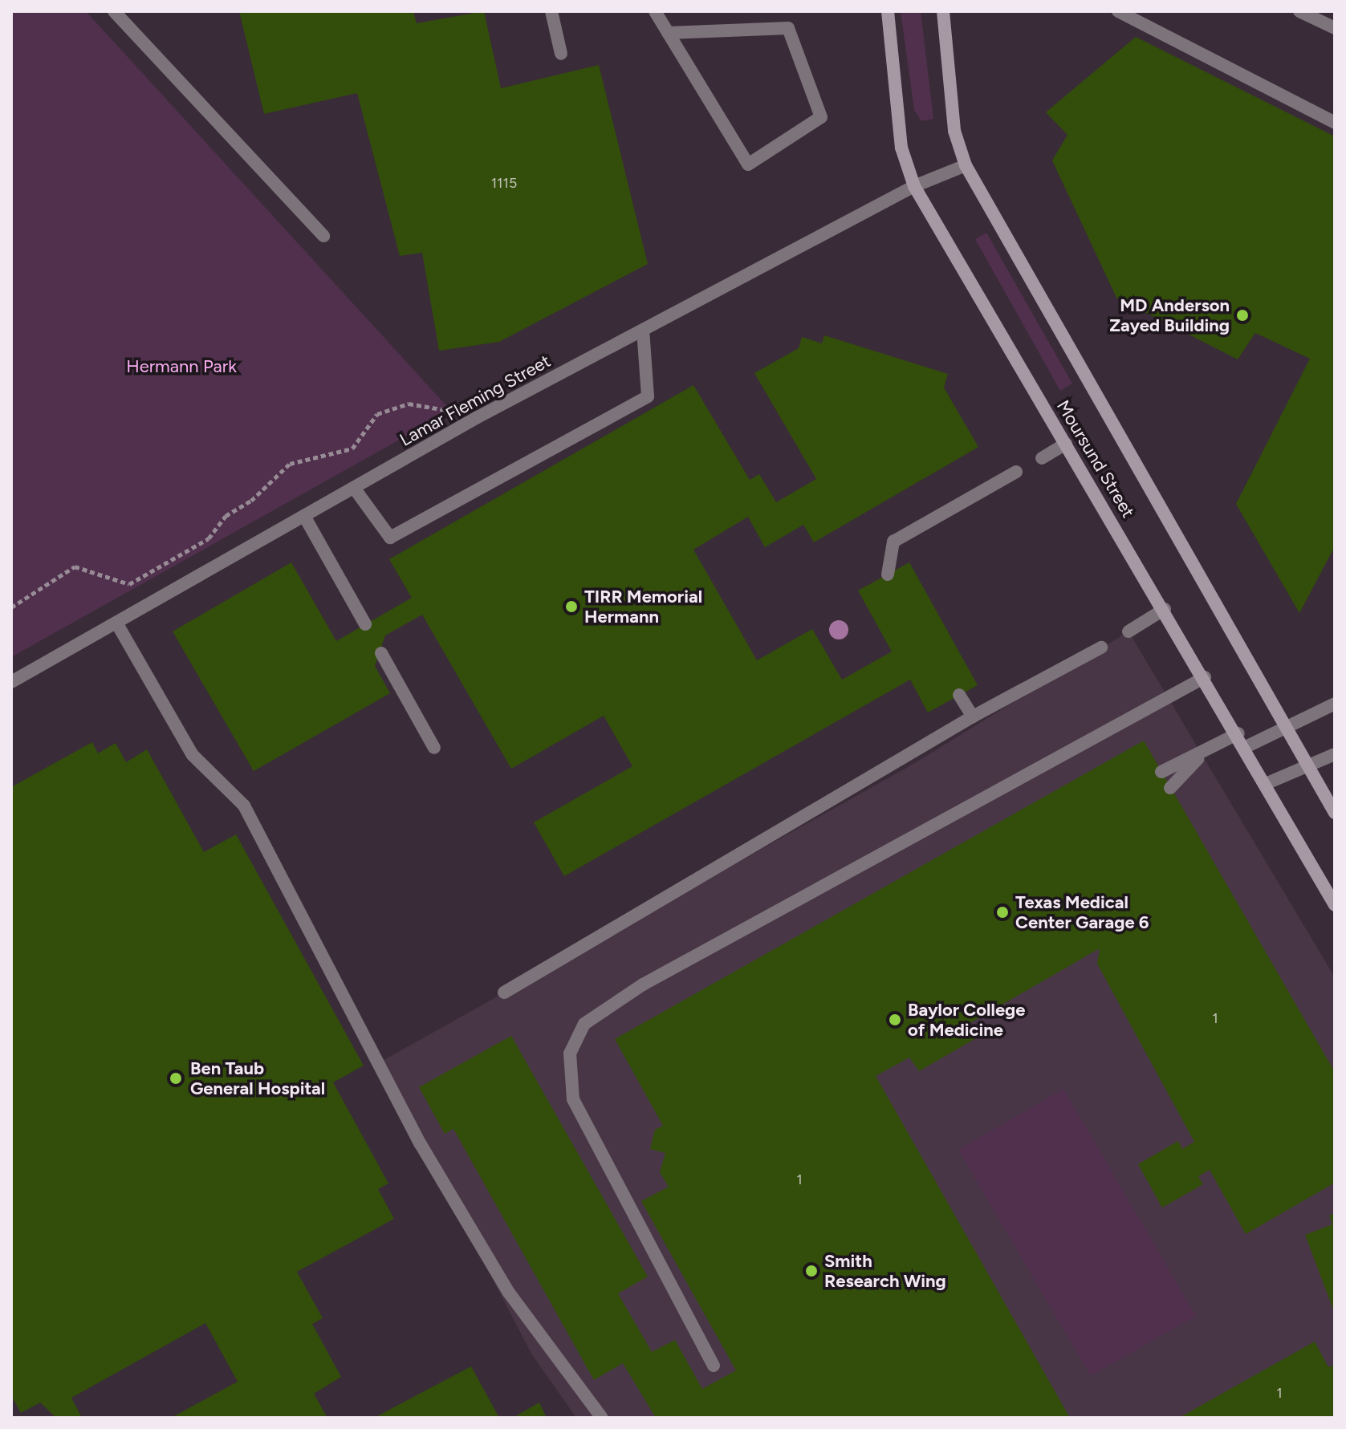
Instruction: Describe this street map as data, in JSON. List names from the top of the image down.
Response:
{
  "streets": {
    "street": ["Lamar Fleming Street", "Moursund Street"]
  },
  "crossings": [
    ["Lamar Fleming Street", "Moursund Street"]
  ],
  "parks": ["Hermann Park"],
  "places": [
    "MD Anderson Zayed Building",
    "TIRR Memorial Hermann",
    "Texas Medical Center Garage 6",
    "Baylor College of Medicine",
    "Ben Taub General Hospital",
    "Smith Research Wing"
  ],
  "house_numbers": [
    "1115",
    "1",
    "1",
    "1"
  ]
}
